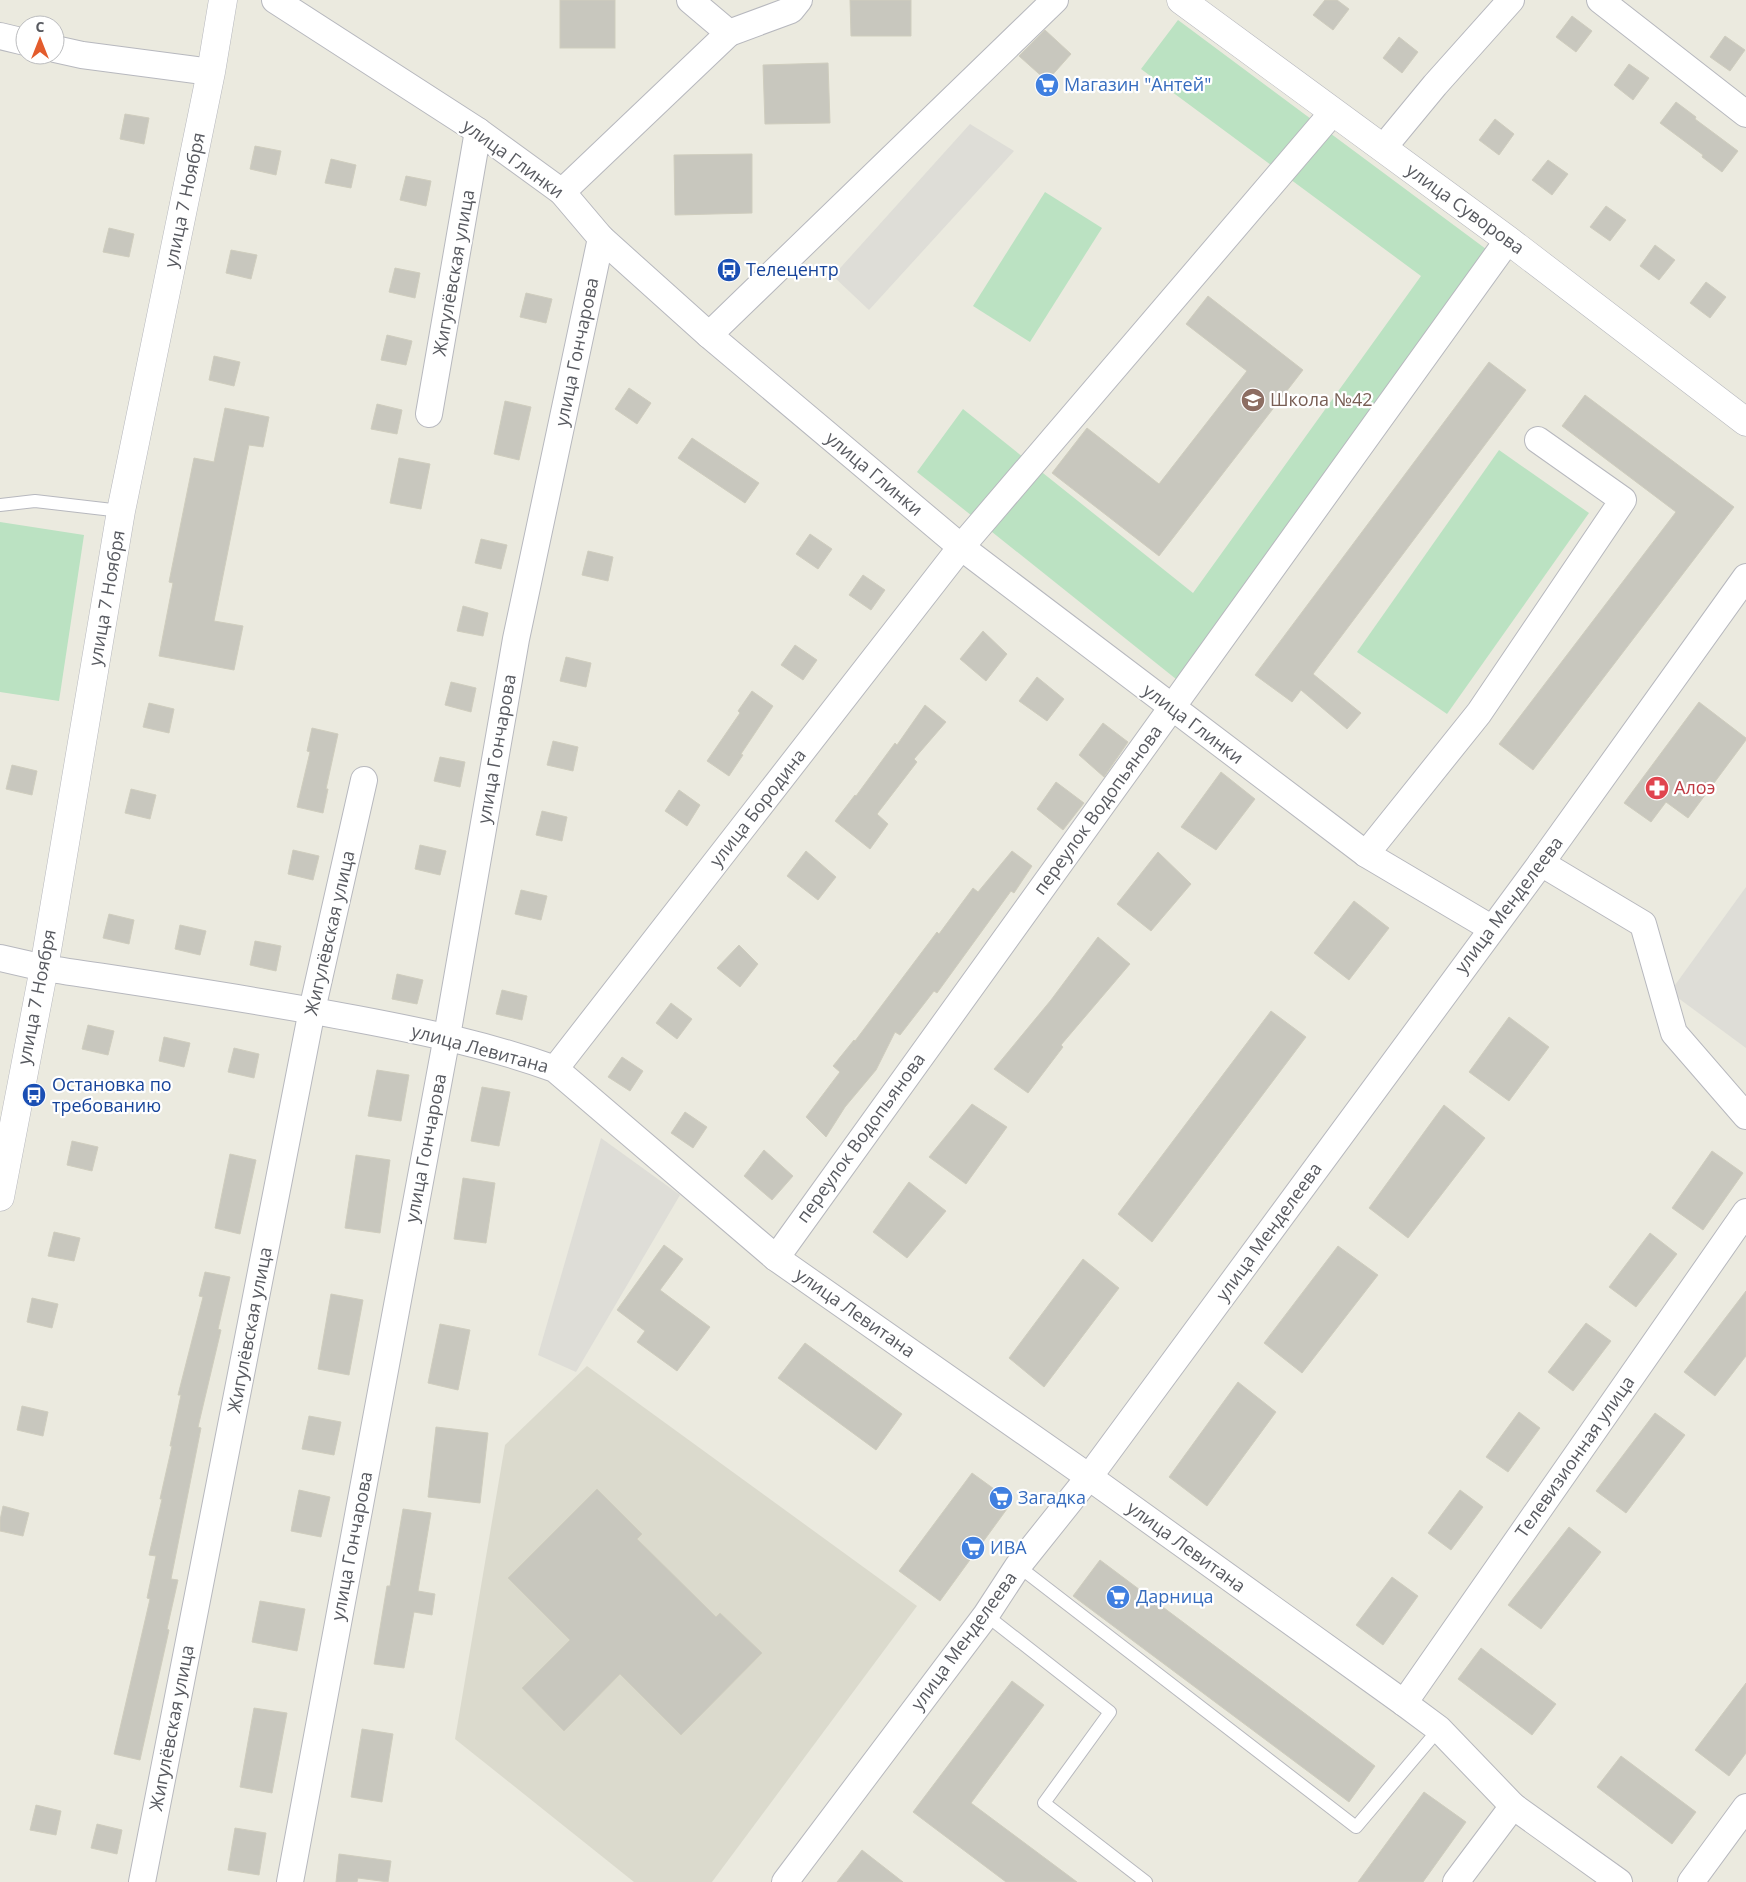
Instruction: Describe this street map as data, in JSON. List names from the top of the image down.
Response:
{
  "streets": {
    "street": [
      "улица Глинки",
      "улица 7 Ноября",
      "улица Суворова",
      "Жигулёвская улица",
      "улица Гончарова",
      "улица Бородина",
      "переулок Водопьянова",
      "улица Менделеева",
      "улица Левитана",
      "Телевизионная улица"
    ]
  },
  "crossings": [
    ["улица Глинки", "Жигулёвская улица"],
    ["улица Глинки", "улица Гончарова"],
    ["улица Глинки", "улица Бородина"],
    ["улица Глинки", "переулок Водопьянова"],
    ["улица Глинки", "улица Менделеева"],
    ["улица 7 Ноября", "улица Левитана"],
    ["улица Суворова", "улица Бородина"],
    ["улица Суворова", "переулок Водопьянова"],
    ["Жигулёвская улица", "улица Левитана"],
    ["улица Гончарова", "улица Левитана"],
    ["улица Бородина", "улица Левитана"],
    ["переулок Водопьянова", "улица Левитана"],
    ["улица Менделеева", "улица Левитана"],
    ["улица Левитана", "Телевизионная улица"]
  ],
  "places": {
    "supermarket": [
      "Магазин \"Антей\"",
      "Загадка",
      "ИВА",
      "Дарница"
    ],
    "bus stop": ["Телецентр", "Остановка по требованию"],
    "school or university": ["Школа №42"],
    "pharmacy": ["Алоэ"]
  },
  "north": "top"
}
